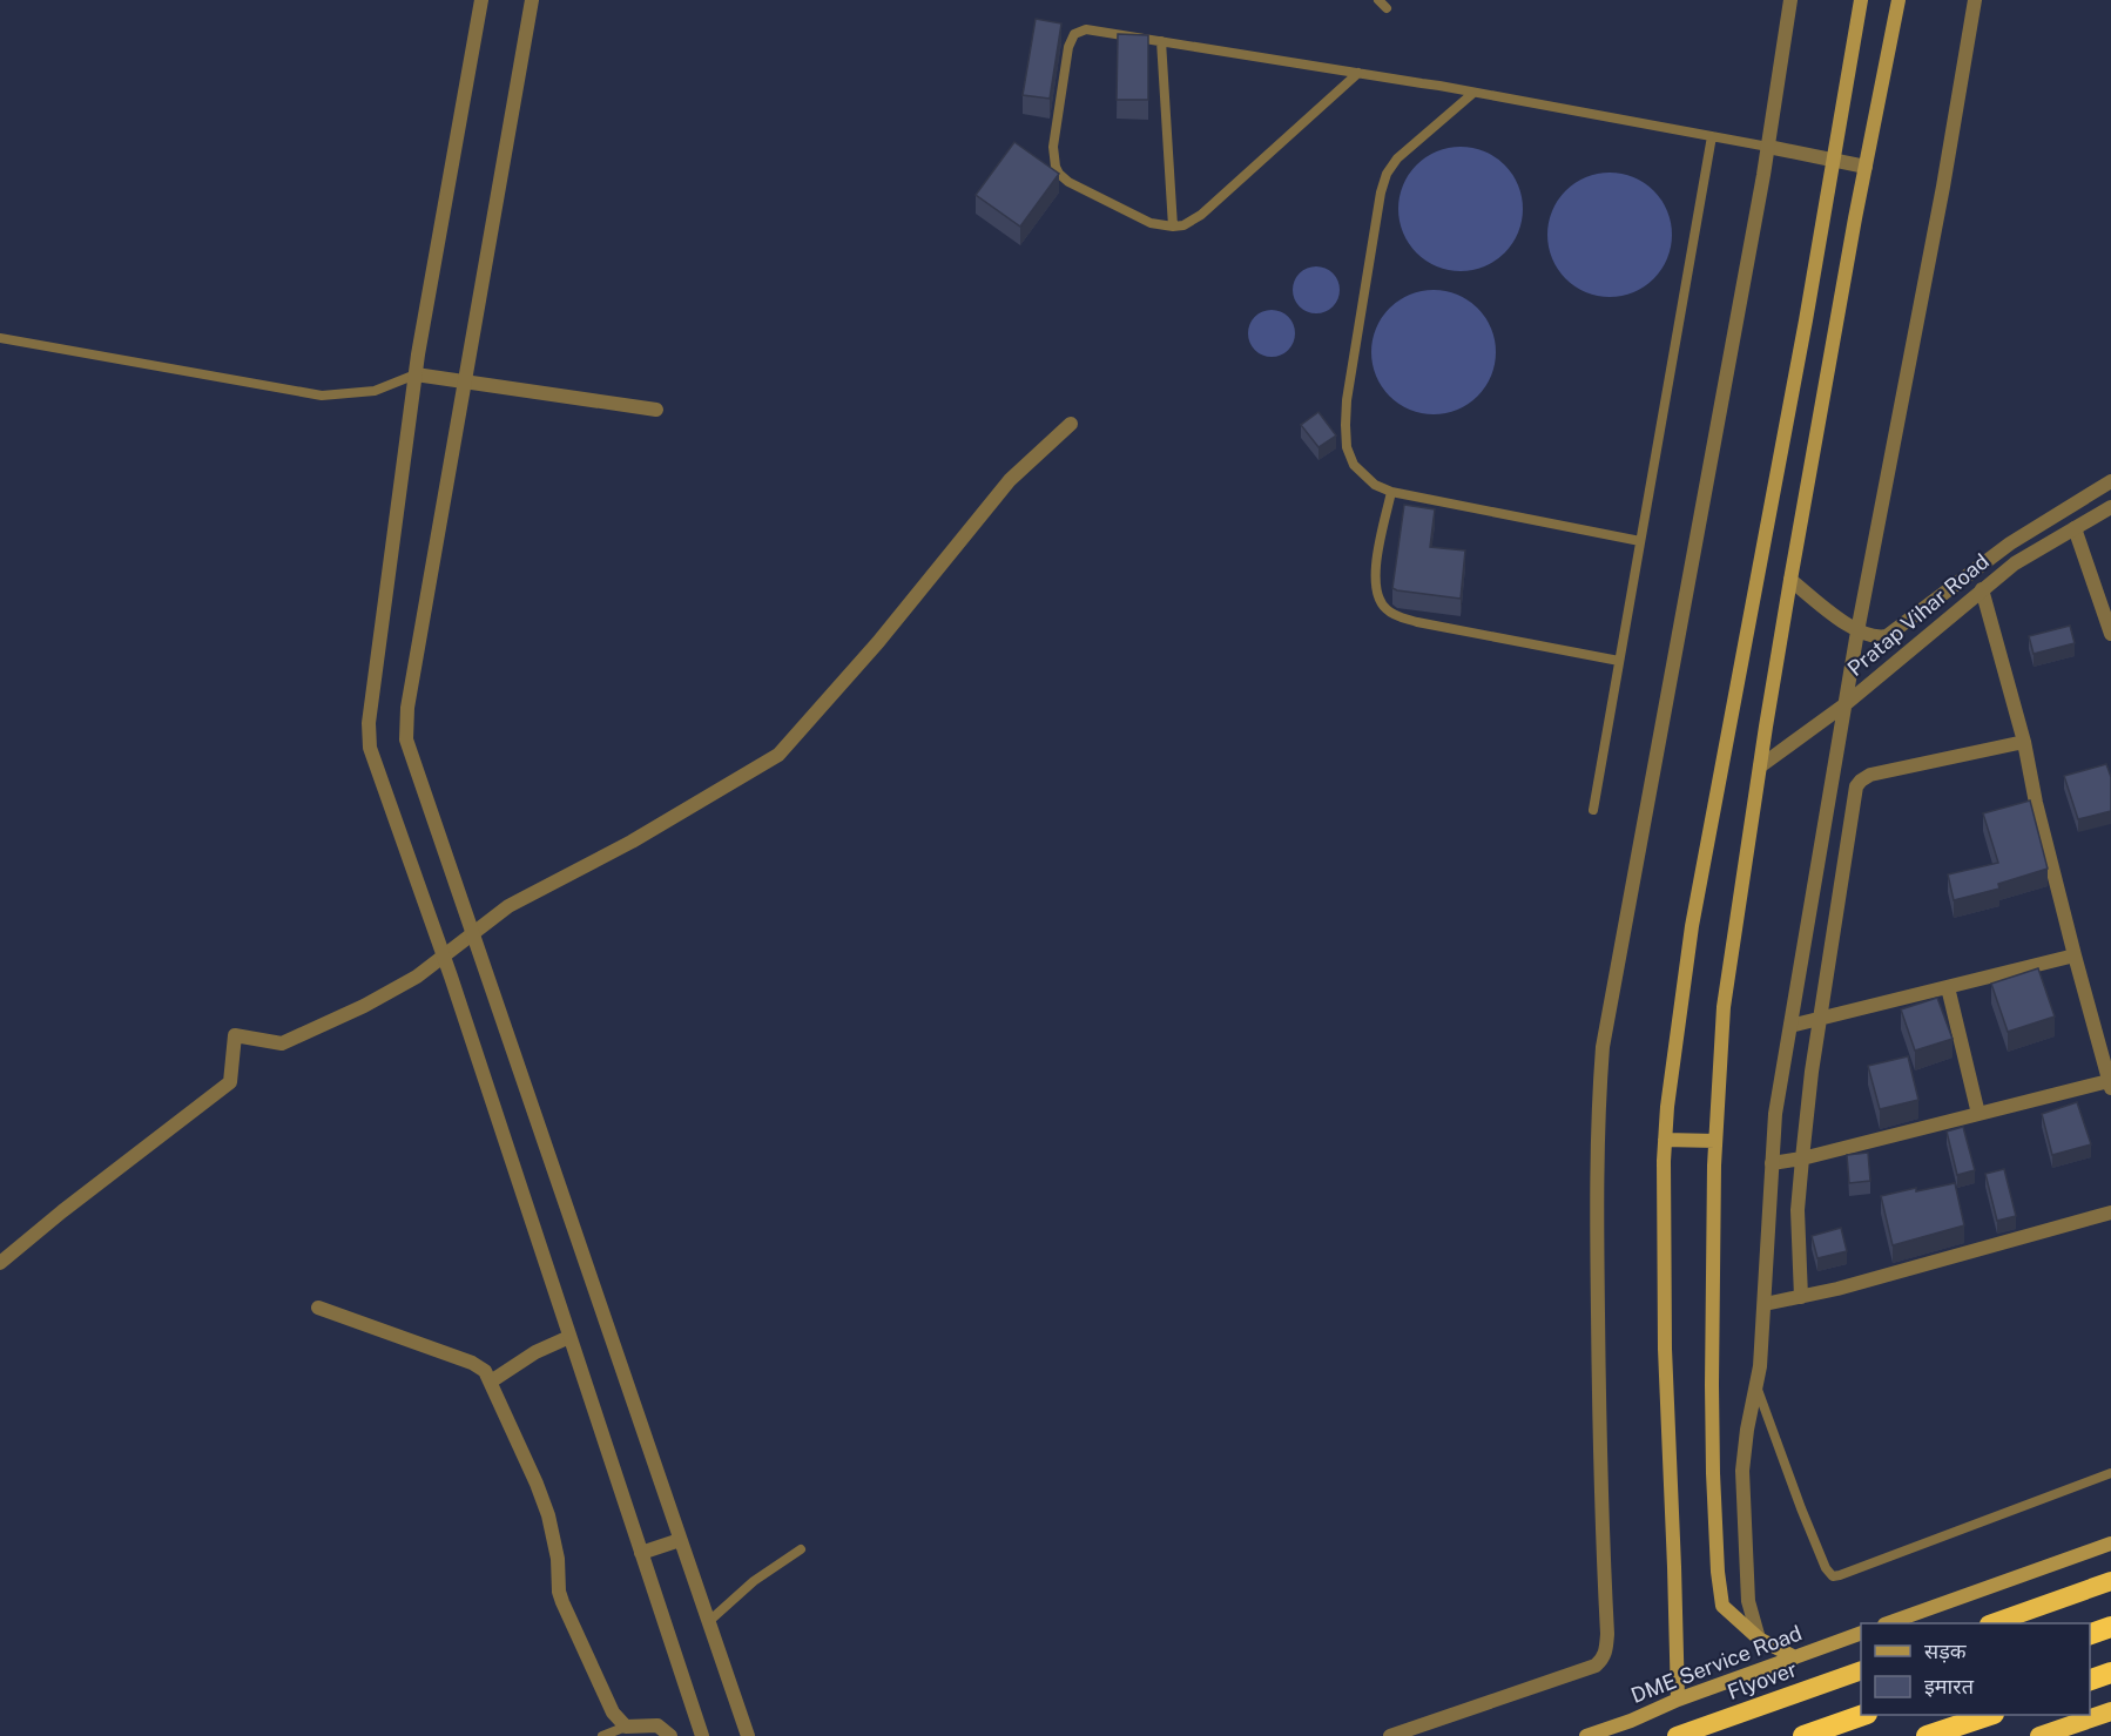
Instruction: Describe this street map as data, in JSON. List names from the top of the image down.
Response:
{
  "streets": {
    "highway": ["Flyover"],
    "main road": ["DME Service Road"],
    "street": ["Pratap Vihar Road"]
  },
  "legend": ["सड़क", "इमारत"]
}
